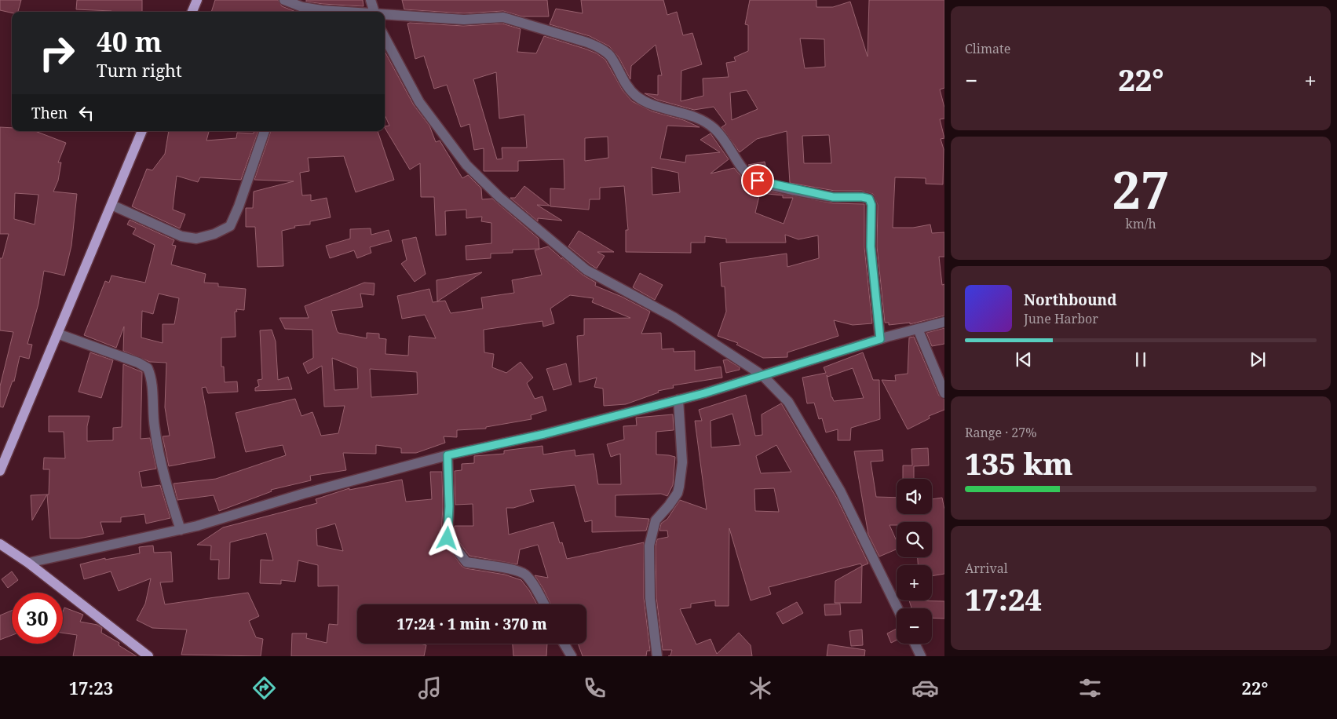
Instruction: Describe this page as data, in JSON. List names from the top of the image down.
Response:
{
  "page": {
    "tile": [
      "Climate",
      ["27", "km/h"],
      ["Range · 27%", "135 km"],
      ["Arrival", "17:24"]
    ],
    "turn": ["40 m", "Turn right"],
    "heat": ["−", "22°", "+"],
    "then": "Then",
    "song": ["Northbound", "June Harbor"],
    "map_buttons": ["+", "−"],
    "limit": "30",
    "trip": "17:24 · 1 min · 370 m",
    "tabs": ["17:23", "22°"]
  }
}
